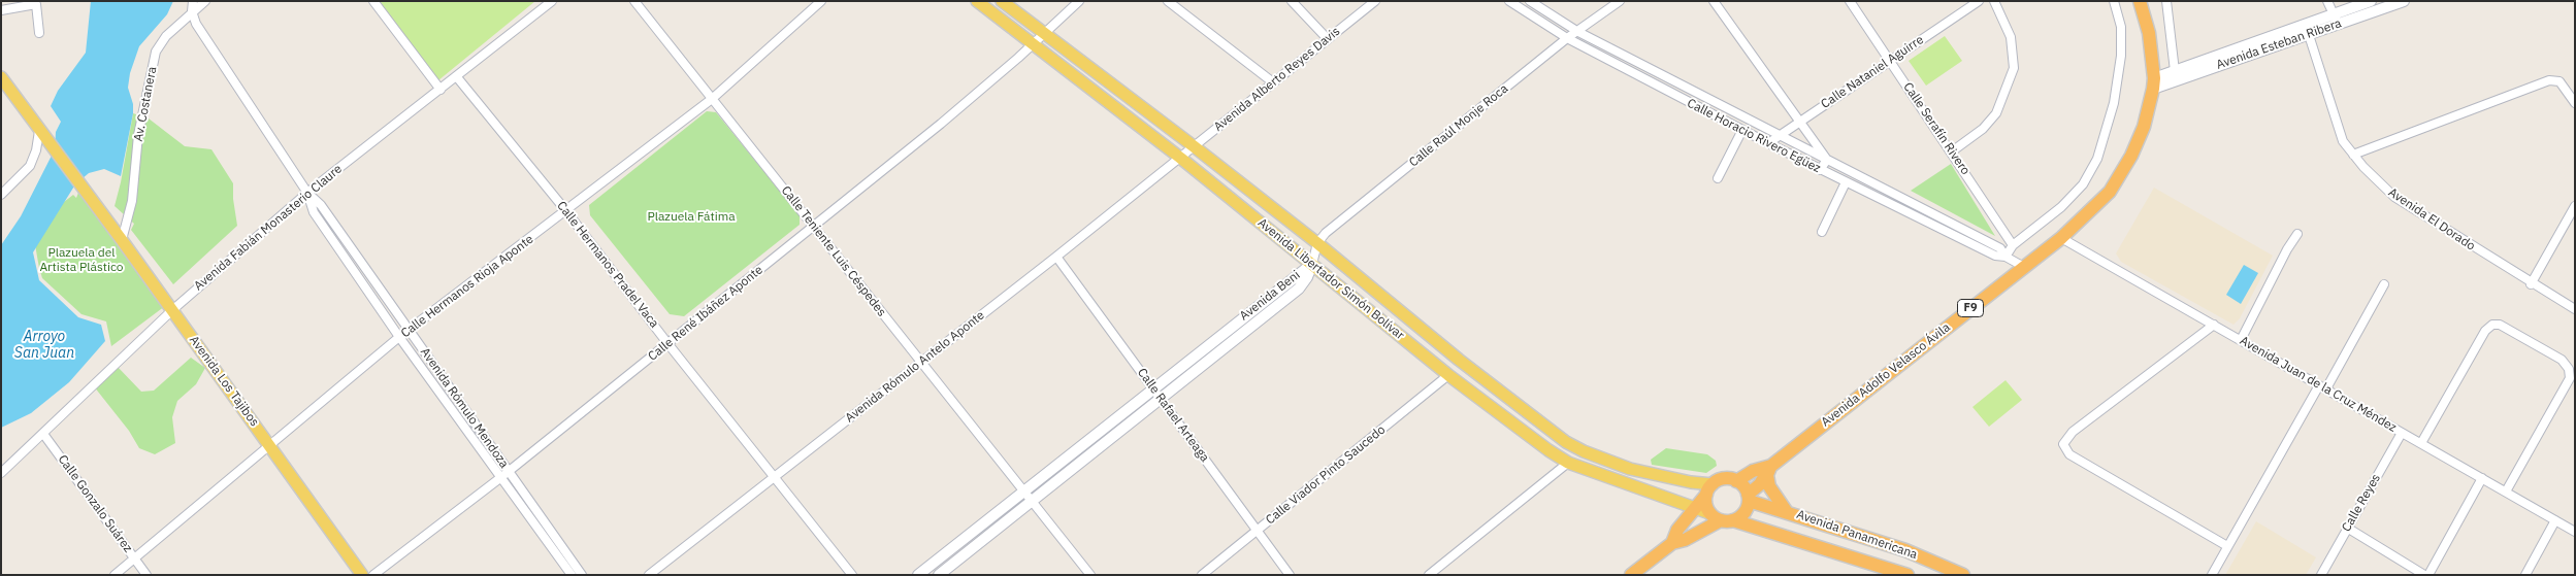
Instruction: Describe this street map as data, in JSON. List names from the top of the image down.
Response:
{
  "streets": {
    "highway": ["F9", "Avenida Adolfo Velasco Ávila", "Avenida Panamericana"],
    "main road": [
      "Avenida Esteban Ribera",
      "Avenida Libertador Simón Bolívar",
      "Avenida Beni",
      "Avenida Los Tajibos"
    ],
    "street": [
      "Calle Nataniel Aguirre",
      "Avenida Alberto Reyes Davis",
      "Av. Costanera",
      "Calle Raúl Monje Roca",
      "Calle Serafín Rivero",
      "Calle Horacio Rivero Egüez",
      "Avenida El Dorado",
      "Avenida Fabián Monasterio Claure",
      "Calle Teniente Luis Céspedes",
      "Calle Hermanos Pradel Vaca",
      "Calle Hermanos Rioja Aponte",
      "Calle René Ibáñez Aponte",
      "Avenida Rómulo Antelo Aponte",
      "Avenida Juan de la Cruz Méndez",
      "Avenida Rómulo Mendoza",
      "Calle Rafael Arteaga",
      "Calle Viador Pinto Saucedo",
      "Calle Reyes",
      "Calle Gonzalo Suárez"
    ]
  },
  "crossings": [
    ["Avenida Esteban Ribera", "Avenida El Dorado"],
    ["Avenida Esteban Ribera", "F9"],
    ["Avenida Esteban Ribera", "Avenida Adolfo Velasco Ávila"],
    ["Calle Nataniel Aguirre", "Calle Serafín Rivero"],
    ["Calle Nataniel Aguirre", "Calle Horacio Rivero Egüez"],
    ["Avenida Alberto Reyes Davis", "Avenida Libertador Simón Bolívar"],
    ["Avenida Alberto Reyes Davis", "Avenida Rómulo Antelo Aponte"],
    ["Av. Costanera", "Avenida Los Tajibos"],
    ["Av. Costanera", "Avenida Rómulo Mendoza"],
    ["Calle Raúl Monje Roca", "Calle Horacio Rivero Egüez"],
    ["Calle Raúl Monje Roca", "Avenida Libertador Simón Bolívar"],
    ["Calle Raúl Monje Roca", "Avenida Beni"],
    ["Calle Horacio Rivero Egüez", "Avenida Adolfo Velasco Ávila"],
    ["Avenida Fabián Monasterio Claure", "Calle Hermanos Pradel Vaca"],
    ["Avenida Fabián Monasterio Claure", "Avenida Los Tajibos"],
    ["Avenida Fabián Monasterio Claure", "Avenida Rómulo Mendoza"],
    ["Avenida Fabián Monasterio Claure", "Calle Gonzalo Suárez"],
    ["Calle Teniente Luis Céspedes", "Calle Hermanos Rioja Aponte"],
    ["Calle Teniente Luis Céspedes", "Avenida Beni"],
    ["Calle Teniente Luis Céspedes", "Calle René Ibáñez Aponte"],
    ["Calle Teniente Luis Céspedes", "Avenida Rómulo Antelo Aponte"],
    ["Calle Hermanos Pradel Vaca", "Calle Hermanos Rioja Aponte"],
    ["Calle Hermanos Pradel Vaca", "Calle René Ibáñez Aponte"],
    ["Calle Hermanos Pradel Vaca", "Avenida Rómulo Antelo Aponte"],
    ["Avenida Libertador Simón Bolívar", "Avenida Beni"],
    ["Avenida Libertador Simón Bolívar", "F9"],
    ["Avenida Libertador Simón Bolívar", "Calle René Ibáñez Aponte"],
    ["Avenida Libertador Simón Bolívar", "Avenida Rómulo Antelo Aponte"],
    ["Avenida Libertador Simón Bolívar", "Avenida Adolfo Velasco Ávila"],
    ["Avenida Libertador Simón Bolívar", "Calle Viador Pinto Saucedo"],
    ["Avenida Libertador Simón Bolívar", "Avenida Panamericana"],
    ["Calle Hermanos Rioja Aponte", "Avenida Los Tajibos"],
    ["Calle Hermanos Rioja Aponte", "Avenida Rómulo Mendoza"],
    ["Calle Hermanos Rioja Aponte", "Calle Gonzalo Suárez"],
    ["Avenida Beni", "Calle Rafael Arteaga"],
    ["F9", "Avenida Adolfo Velasco Ávila"],
    ["F9", "Avenida Panamericana"],
    ["Calle René Ibáñez Aponte", "Avenida Rómulo Mendoza"],
    ["Avenida Rómulo Antelo Aponte", "Calle Rafael Arteaga"],
    ["Avenida Adolfo Velasco Ávila", "Avenida Juan de la Cruz Méndez"],
    ["Avenida Adolfo Velasco Ávila", "Avenida Panamericana"],
    ["Avenida Juan de la Cruz Méndez", "Calle Reyes"],
    ["Calle Rafael Arteaga", "Calle Viador Pinto Saucedo"]
  ],
  "water": ["Arroyo San Juan"],
  "parks": ["Plazuela Fátima", "Plazuela del Artista Plástico"]
}
